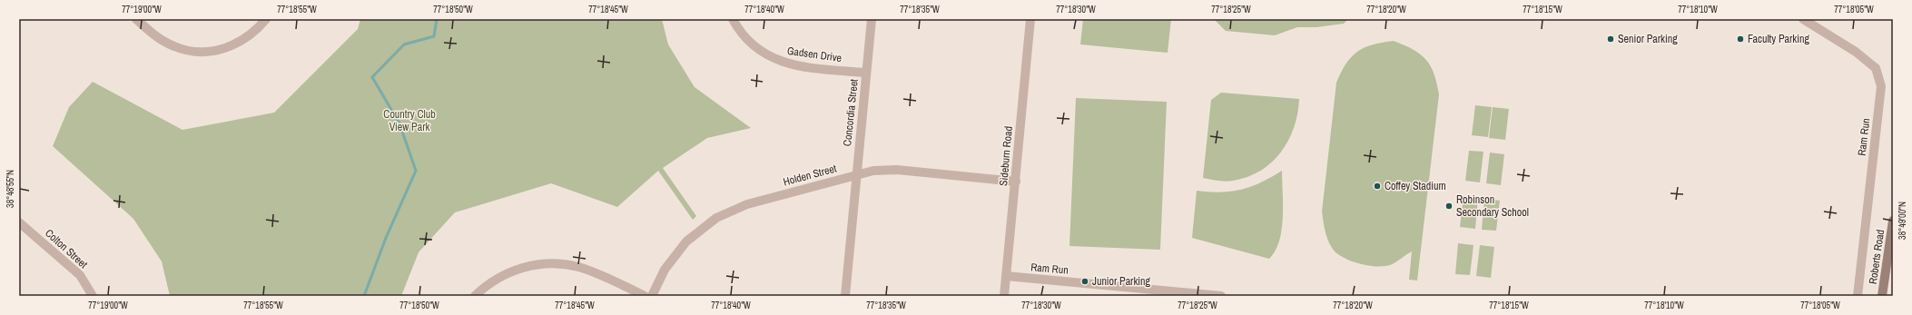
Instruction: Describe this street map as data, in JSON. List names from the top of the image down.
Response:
{
  "streets": {
    "main road": ["Roberts Road"],
    "street": [
      "Gadsen Drive",
      "Concordia Street",
      "Ram Run",
      "Sideburn Road",
      "Holden Street",
      "Colton Street"
    ]
  },
  "crossings": [
    ["Gadsen Drive", "Concordia Street"],
    ["Concordia Street", "Holden Street"],
    ["Ram Run", "Sideburn Road"],
    ["Sideburn Road", "Holden Street"]
  ],
  "parks": ["Country Club View Park"],
  "places": [
    "Senior Parking",
    "Faculty Parking",
    "Coffey Stadium",
    "Robinson Secondary School",
    "Junior Parking"
  ],
  "coordinates": [
    "77°19'00\"W",
    "77°18'55\"W",
    "77°18'50\"W",
    "77°18'45\"W",
    "77°18'40\"W",
    "77°18'35\"W",
    "77°18'30\"W",
    "77°18'25\"W",
    "77°18'20\"W",
    "77°18'15\"W",
    "77°18'10\"W",
    "77°18'05\"W",
    "38°48'55\"N",
    "38°49'00\"N"
  ]
}
